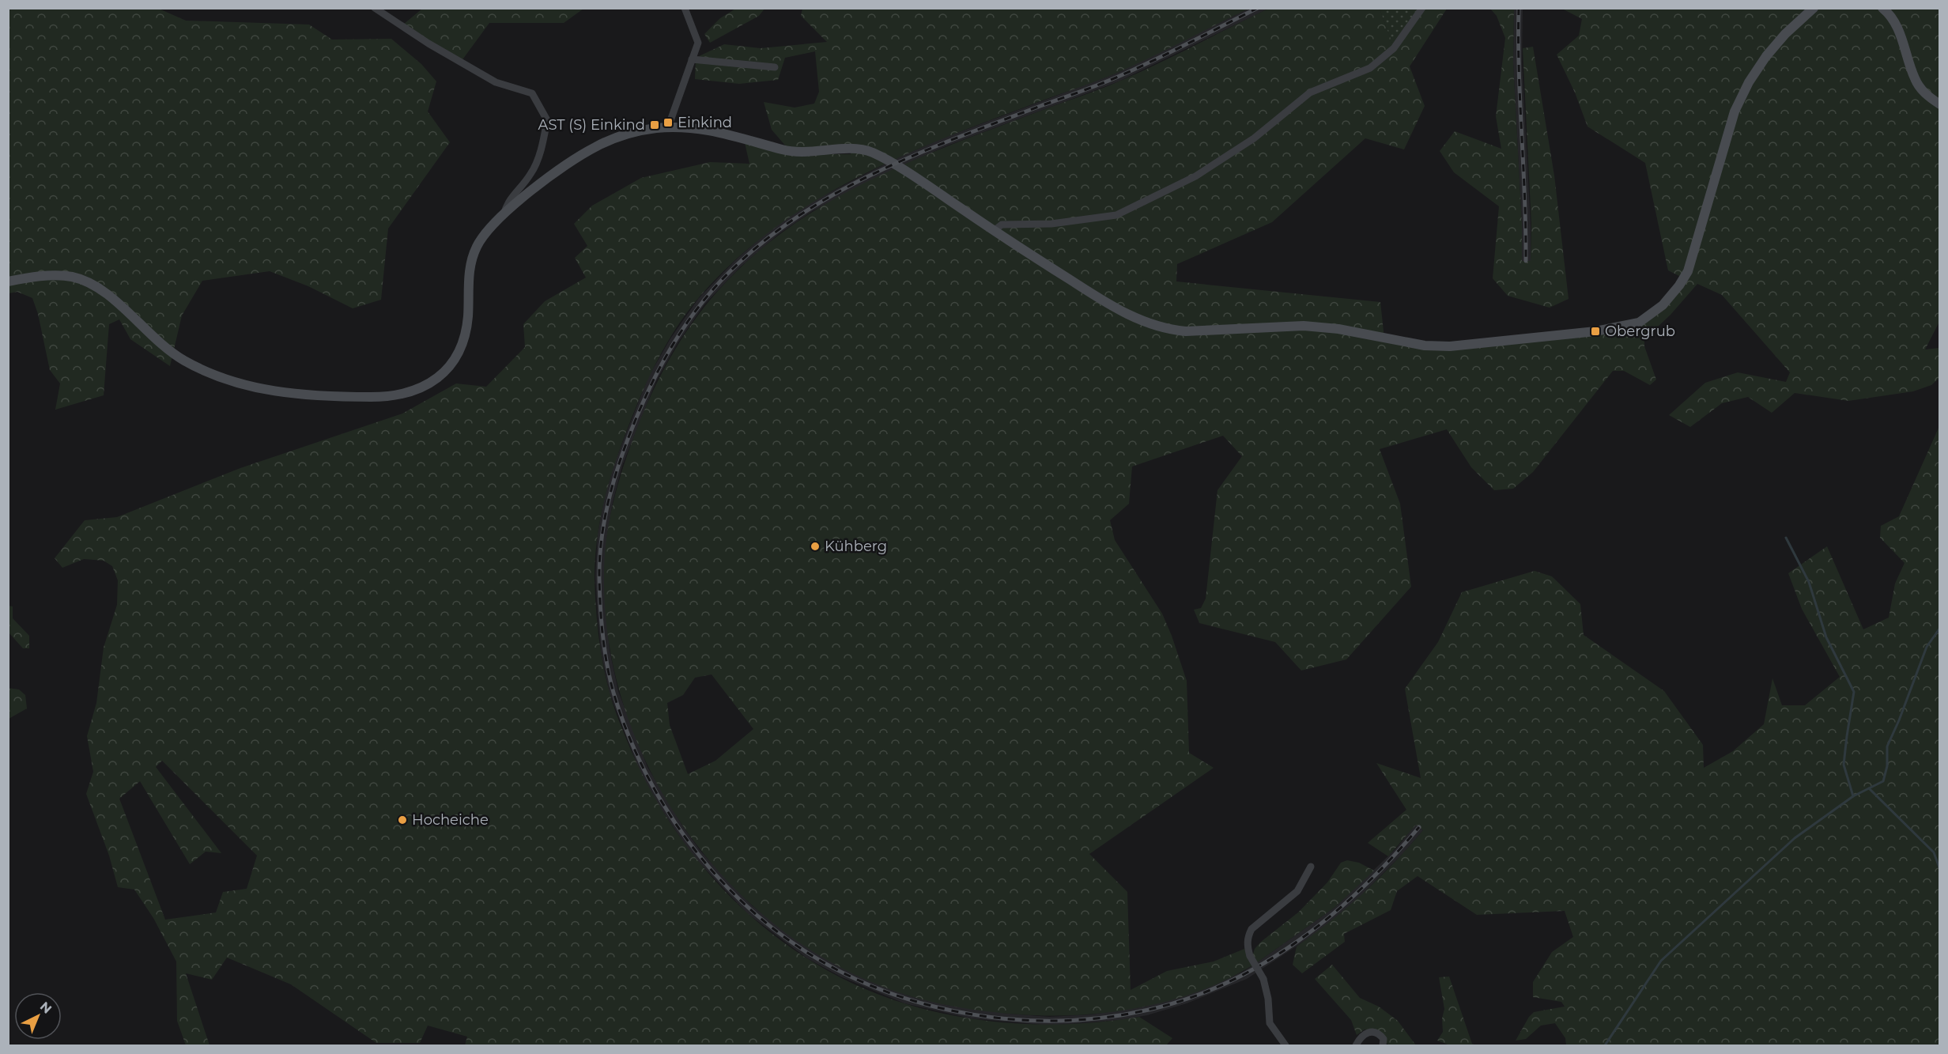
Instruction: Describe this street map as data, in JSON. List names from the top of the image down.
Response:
{
  "places": {
    "transit": ["Einkind", "AST (S) Einkind", "Obergrub"],
    "other": ["Kühberg", "Hocheiche"]
  },
  "north": "top right"
}
